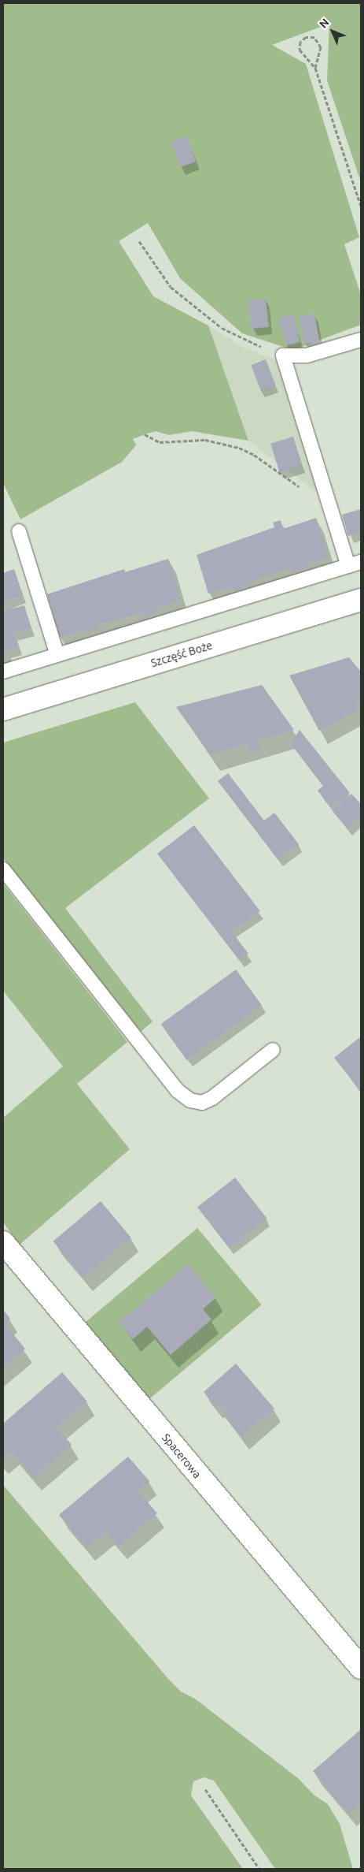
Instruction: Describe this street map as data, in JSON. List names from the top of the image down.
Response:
{
  "streets": {
    "street": ["Szczęść Boże", "Spacerowa"]
  },
  "north": "top left"
}
